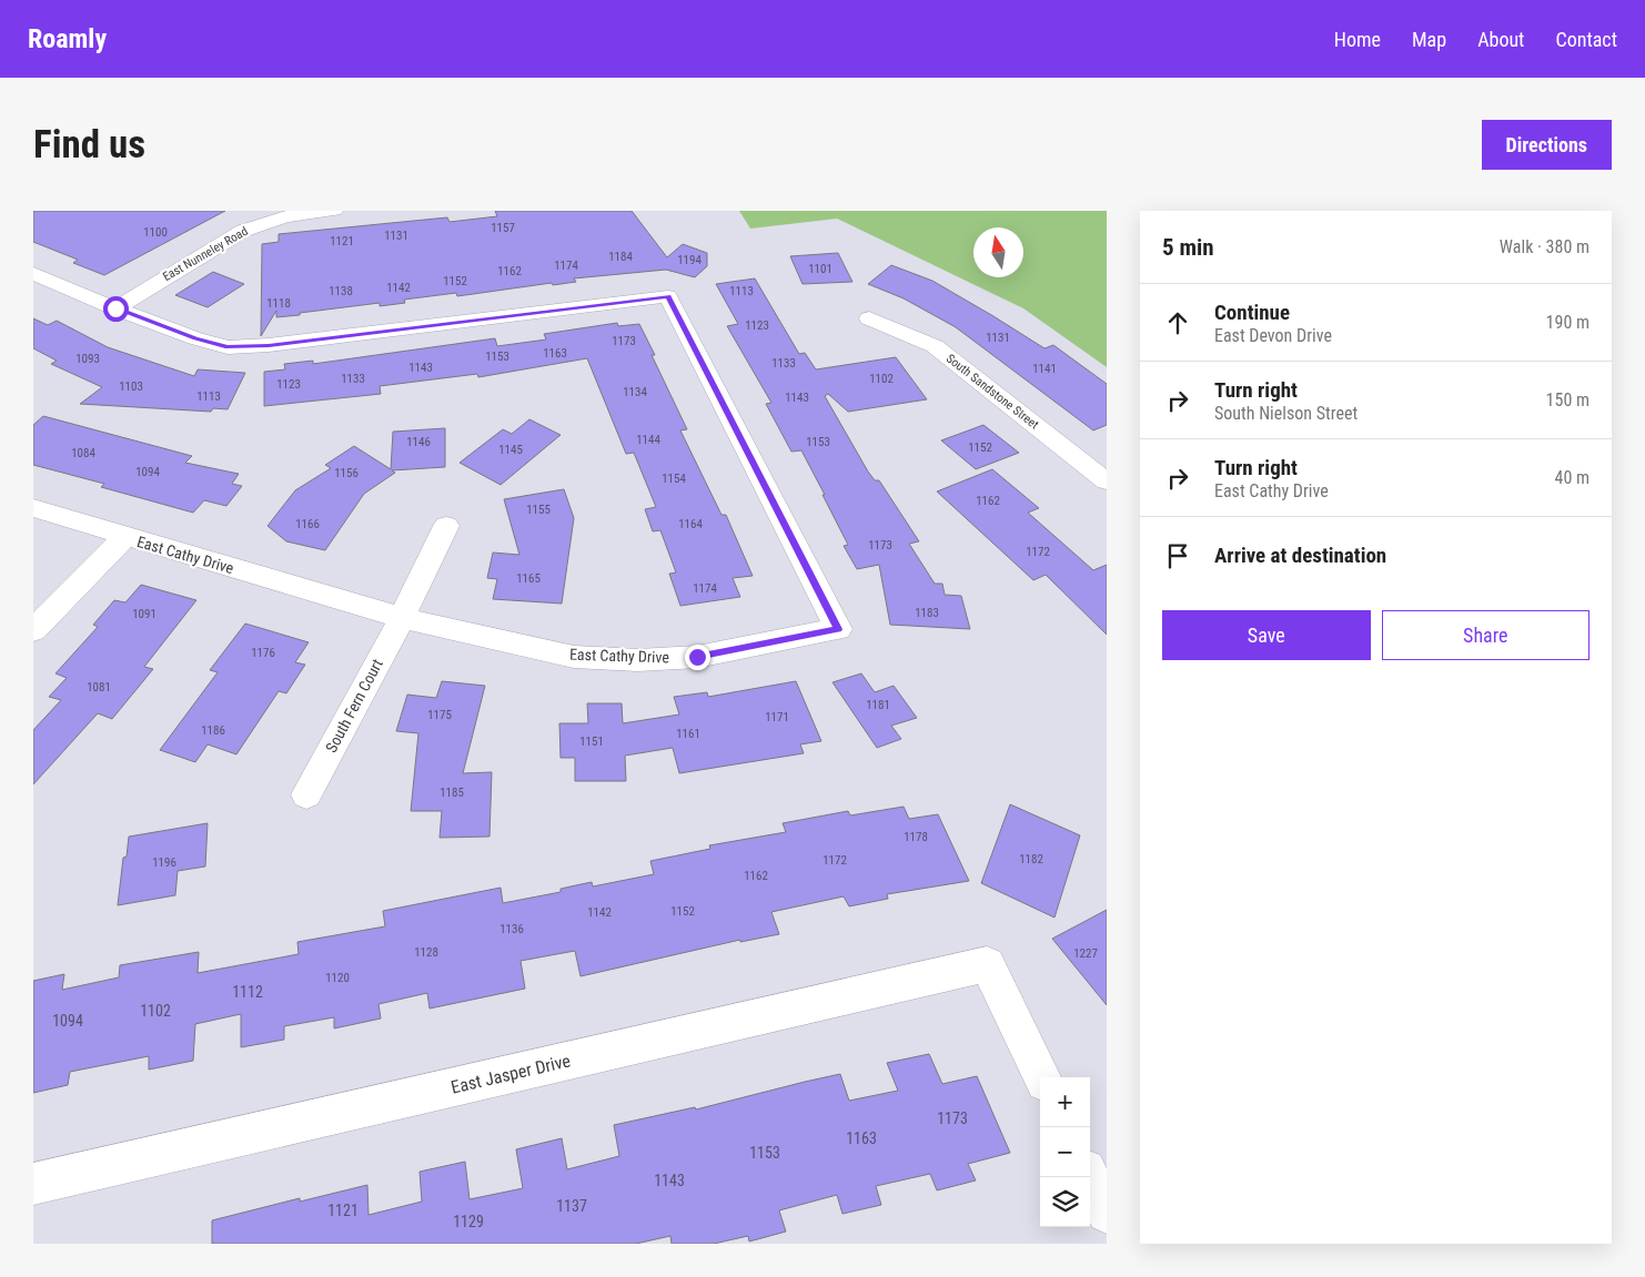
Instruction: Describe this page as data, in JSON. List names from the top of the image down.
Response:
{
  "streets": {
    "street": [
      "East Nunneley Road",
      "South Sandstone Street",
      "East Cathy Drive",
      "South Fern Court",
      "East Jasper Drive"
    ]
  },
  "crossings": [
    ["East Nunneley Road", "East Cathy Drive"],
    ["East Cathy Drive", "South Fern Court"]
  ],
  "house_numbers": [
    "1157",
    "1100",
    "1131",
    "1121",
    "1184",
    "1194",
    "1174",
    "1101",
    "1162",
    "1152",
    "1142",
    "1138",
    "1113",
    "1118",
    "1123",
    "1131",
    "1173",
    "1163",
    "1153",
    "1093",
    "1133",
    "1143",
    "1141",
    "1133",
    "1102",
    "1123",
    "1103",
    "1134",
    "1113",
    "1143",
    "1144",
    "1146",
    "1153",
    "1152",
    "1145",
    "1084",
    "1094",
    "1156",
    "1154",
    "1162",
    "1155",
    "1166",
    "1164",
    "1173",
    "1172",
    "1165",
    "1174",
    "1183",
    "1091",
    "1176",
    "1081",
    "1181",
    "1175",
    "1171",
    "1186",
    "1161",
    "1151",
    "1185",
    "1178",
    "1182",
    "1172",
    "1196",
    "1162",
    "1152",
    "1142",
    "1136",
    "1128",
    "1227",
    "1120",
    "1112",
    "1102",
    "1094",
    "1173",
    "1163",
    "1153",
    "1143",
    "1137",
    "1121",
    "1129"
  ],
  "north": "top",
  "page": {
    "header": "Roamly",
    "nav": [
      "Home",
      "Map",
      "About",
      "Contact"
    ],
    "buttons": [
      "Directions",
      ["Save", "Share"]
    ],
    "title": "Find us",
    "heading": ["5 min", "Walk · 380 m"],
    "list": [
      ["Continue", "East Devon Drive", "190 m"],
      ["Turn right", "South Nielson Street", "150 m"],
      ["Turn right", "East Cathy Drive", "40 m"],
      "Arrive at destination"
    ],
    "map_buttons": ["+", "−"]
  }
}
